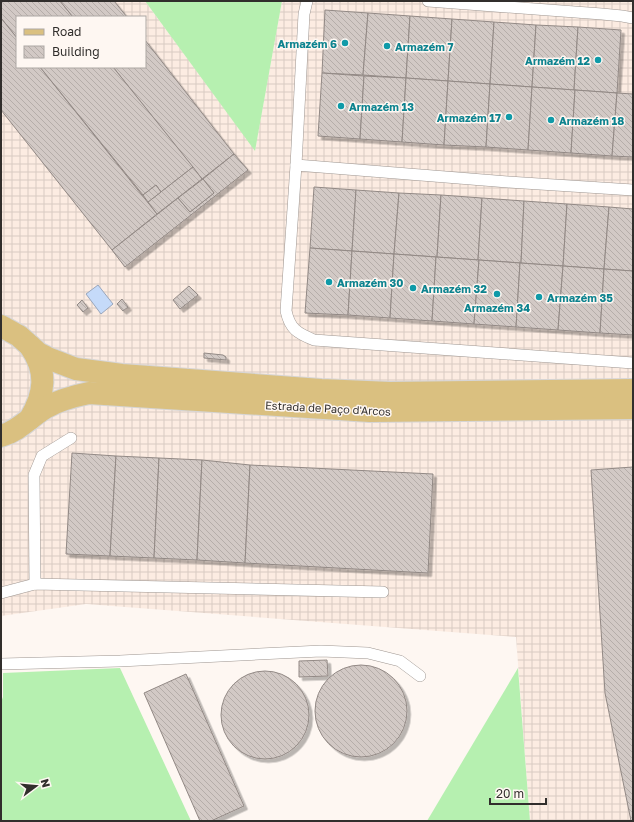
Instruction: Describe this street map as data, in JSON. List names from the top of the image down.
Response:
{
  "streets": {
    "main road": ["Estrada de Paço d'Arcos"]
  },
  "places": [
    "Armazém 6",
    "Armazém 7",
    "Armazém 12",
    "Armazém 13",
    "Armazém 17",
    "Armazém 18",
    "Armazém 30",
    "Armazém 32",
    "Armazém 34",
    "Armazém 35"
  ],
  "legend": ["Road", "Building"],
  "scale_bar": "20 m",
  "north": "right"
}
